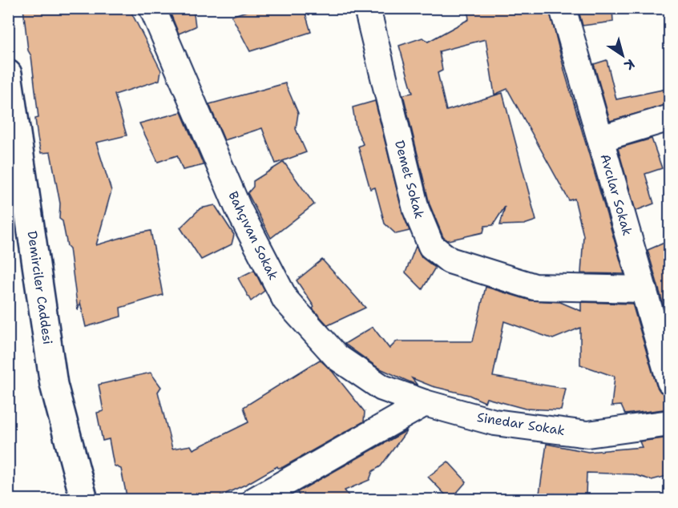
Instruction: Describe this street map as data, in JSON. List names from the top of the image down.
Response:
{
  "streets": {
    "street": [
      "Demet Sokak",
      "Avcılar Sokak",
      "Bahçıvan Sokak",
      "Demirciler Caddesi",
      "Sinedar Sokak"
    ]
  },
  "crossings": [
    ["Demet Sokak", "Avcılar Sokak"],
    ["Bahçıvan Sokak", "Sinedar Sokak"]
  ],
  "north": "bottom right"
}
